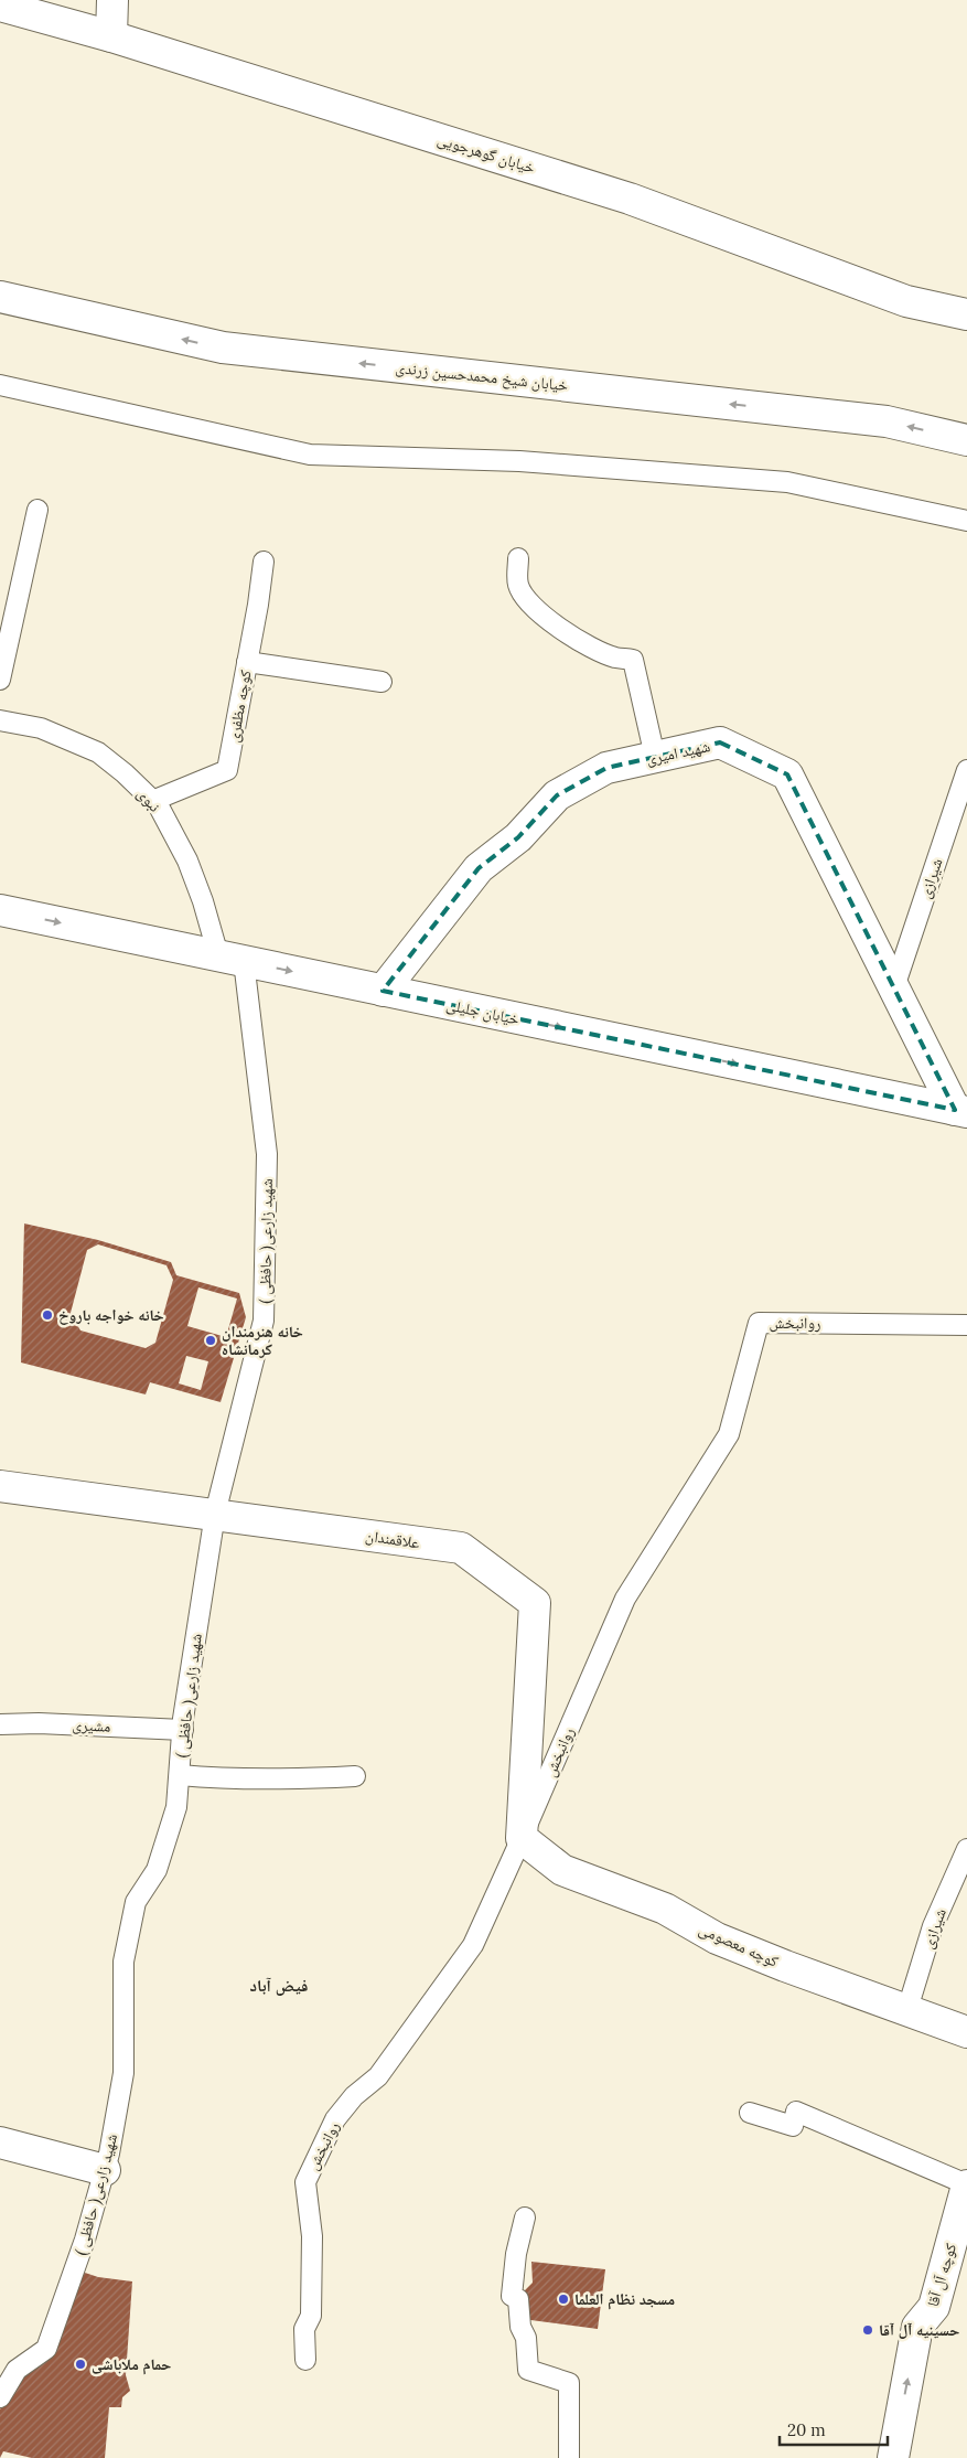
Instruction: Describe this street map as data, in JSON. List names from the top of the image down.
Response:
{
  "streets": {
    "street": [
      "خیابان گوهرجویی",
      "خیابان شیخ محمدحسین زرندی",
      "شهید امیری",
      "خیابان جلیلی",
      "علاقمندان",
      "کوچه معصومی",
      "کوچه آل آقا"
    ],
    "lane": [
      "کوچه مظفری",
      "نبوی",
      "شیرازی",
      "شهید زارعی( حافظی )",
      "روانبخش",
      "مشیری"
    ]
  },
  "crossings": [
    ["کوچه مظفری", "نبوی"],
    ["شهید امیری", "شیرازی"],
    ["شهید امیری", "خیابان جلیلی"],
    ["نبوی", "خیابان جلیلی"],
    ["نبوی", "شهید زارعی( حافظی )"],
    ["شیرازی", "کوچه معصومی"],
    ["خیابان جلیلی", "شهید زارعی( حافظی )"],
    ["شهید زارعی( حافظی )", "علاقمندان"],
    ["شهید زارعی( حافظی )", "مشیری"],
    ["روانبخش", "علاقمندان"],
    ["روانبخش", "کوچه معصومی"],
    ["علاقمندان", "کوچه معصومی"]
  ],
  "one_way": ["خیابان شیخ محمدحسین زرندی", "خیابان جلیلی", "کوچه آل آقا"],
  "districts": ["فیض آباد"],
  "places": [
    "خانه خواجه باروخ",
    "خانه هنرمندان کرمانشاه",
    "مسجد نظام العلما",
    "حسینیه آل آقا",
    "حمام ملاباشی"
  ],
  "scale_bar": "20 m"
}
